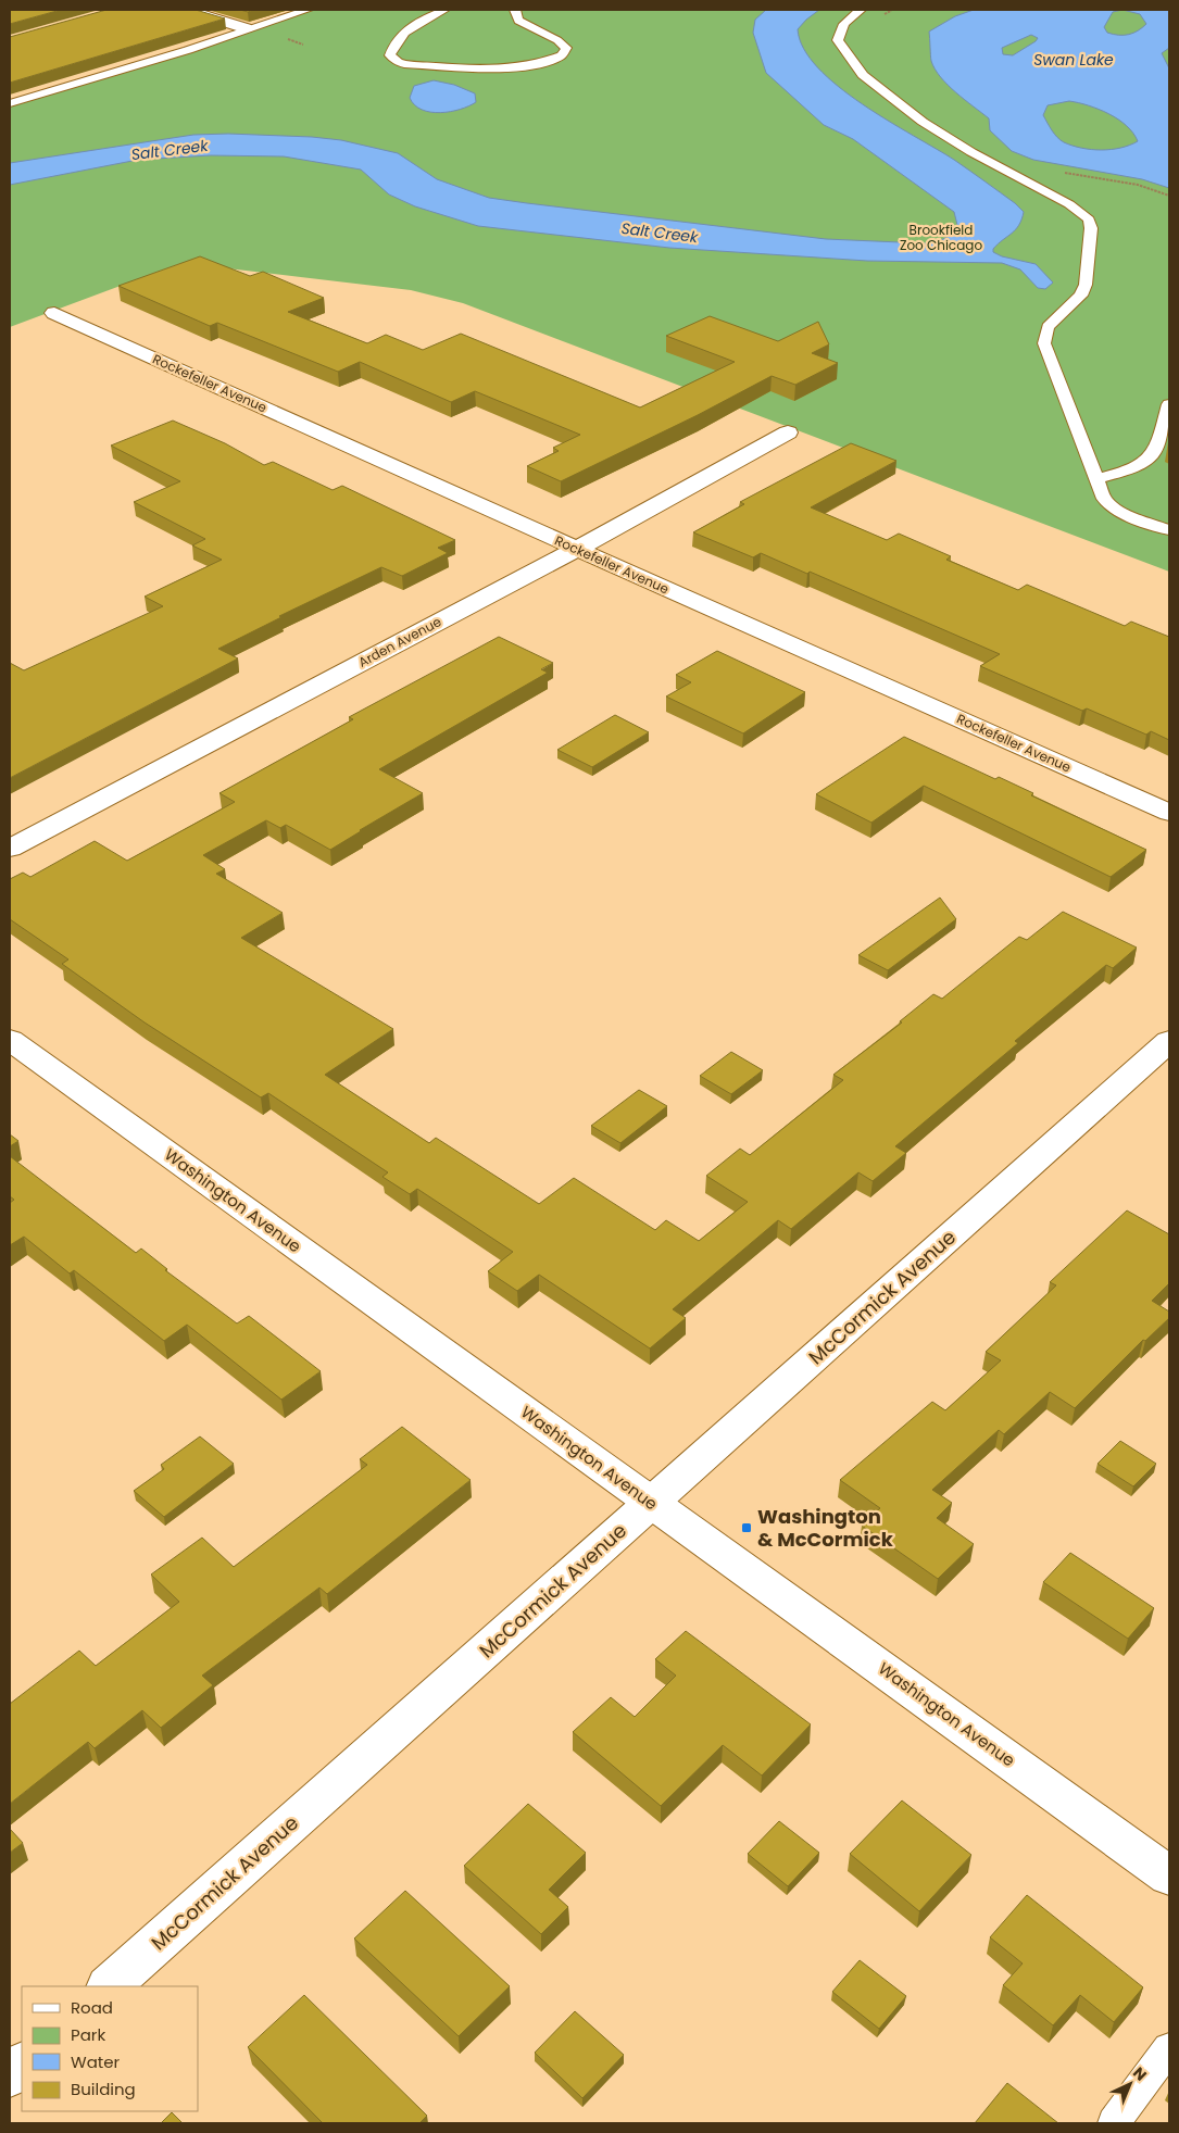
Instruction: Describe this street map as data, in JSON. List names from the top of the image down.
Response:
{
  "streets": {
    "street": [
      "Rockefeller Avenue",
      "Arden Avenue",
      "Washington Avenue",
      "McCormick Avenue"
    ]
  },
  "crossings": [
    ["Rockefeller Avenue", "Arden Avenue"],
    ["Washington Avenue", "McCormick Avenue"]
  ],
  "water": ["Swan Lake", "Salt Creek"],
  "parks": ["Brookfield Zoo Chicago"],
  "places": {
    "transit": ["Washington & McCormick"]
  },
  "legend": [
    "Road",
    "Park",
    "Water",
    "Building"
  ],
  "north": "top right"
}
